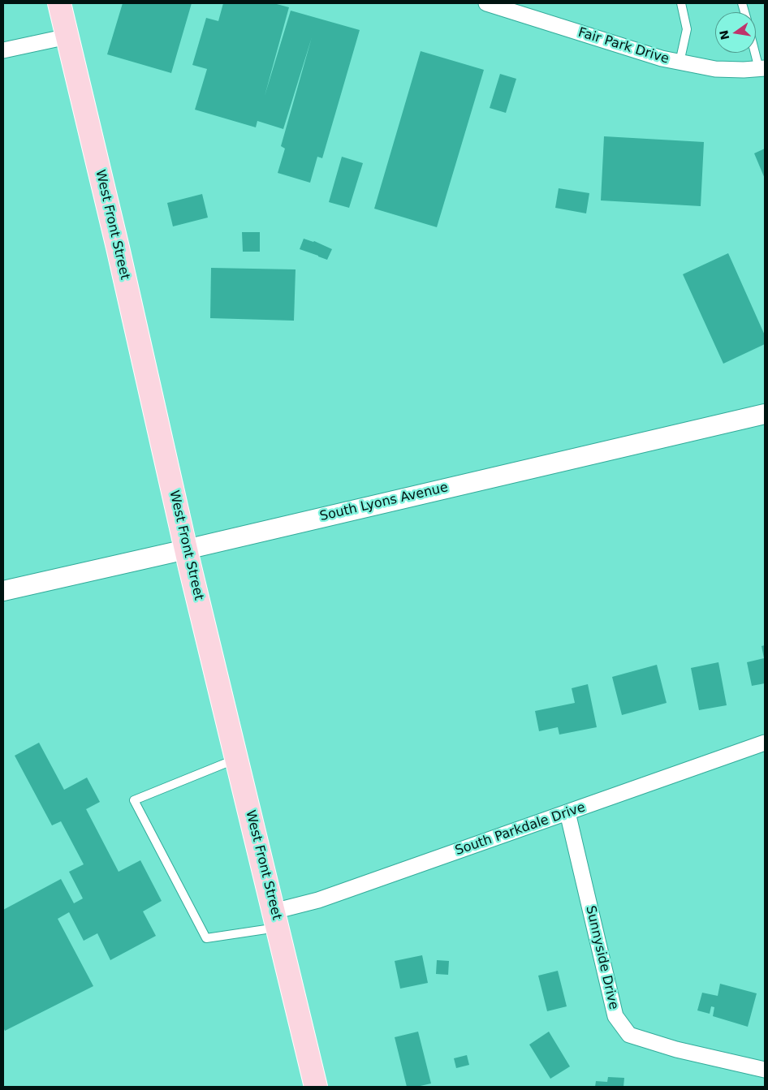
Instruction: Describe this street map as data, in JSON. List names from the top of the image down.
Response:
{
  "streets": {
    "main road": ["West Front Street"],
    "street": [
      "Fair Park Drive",
      "South Lyons Avenue",
      "South Parkdale Drive",
      "Sunnyside Drive"
    ]
  },
  "crossings": [
    ["West Front Street", "South Lyons Avenue"],
    ["West Front Street", "South Parkdale Drive"],
    ["South Parkdale Drive", "Sunnyside Drive"]
  ],
  "north": "left"
}
